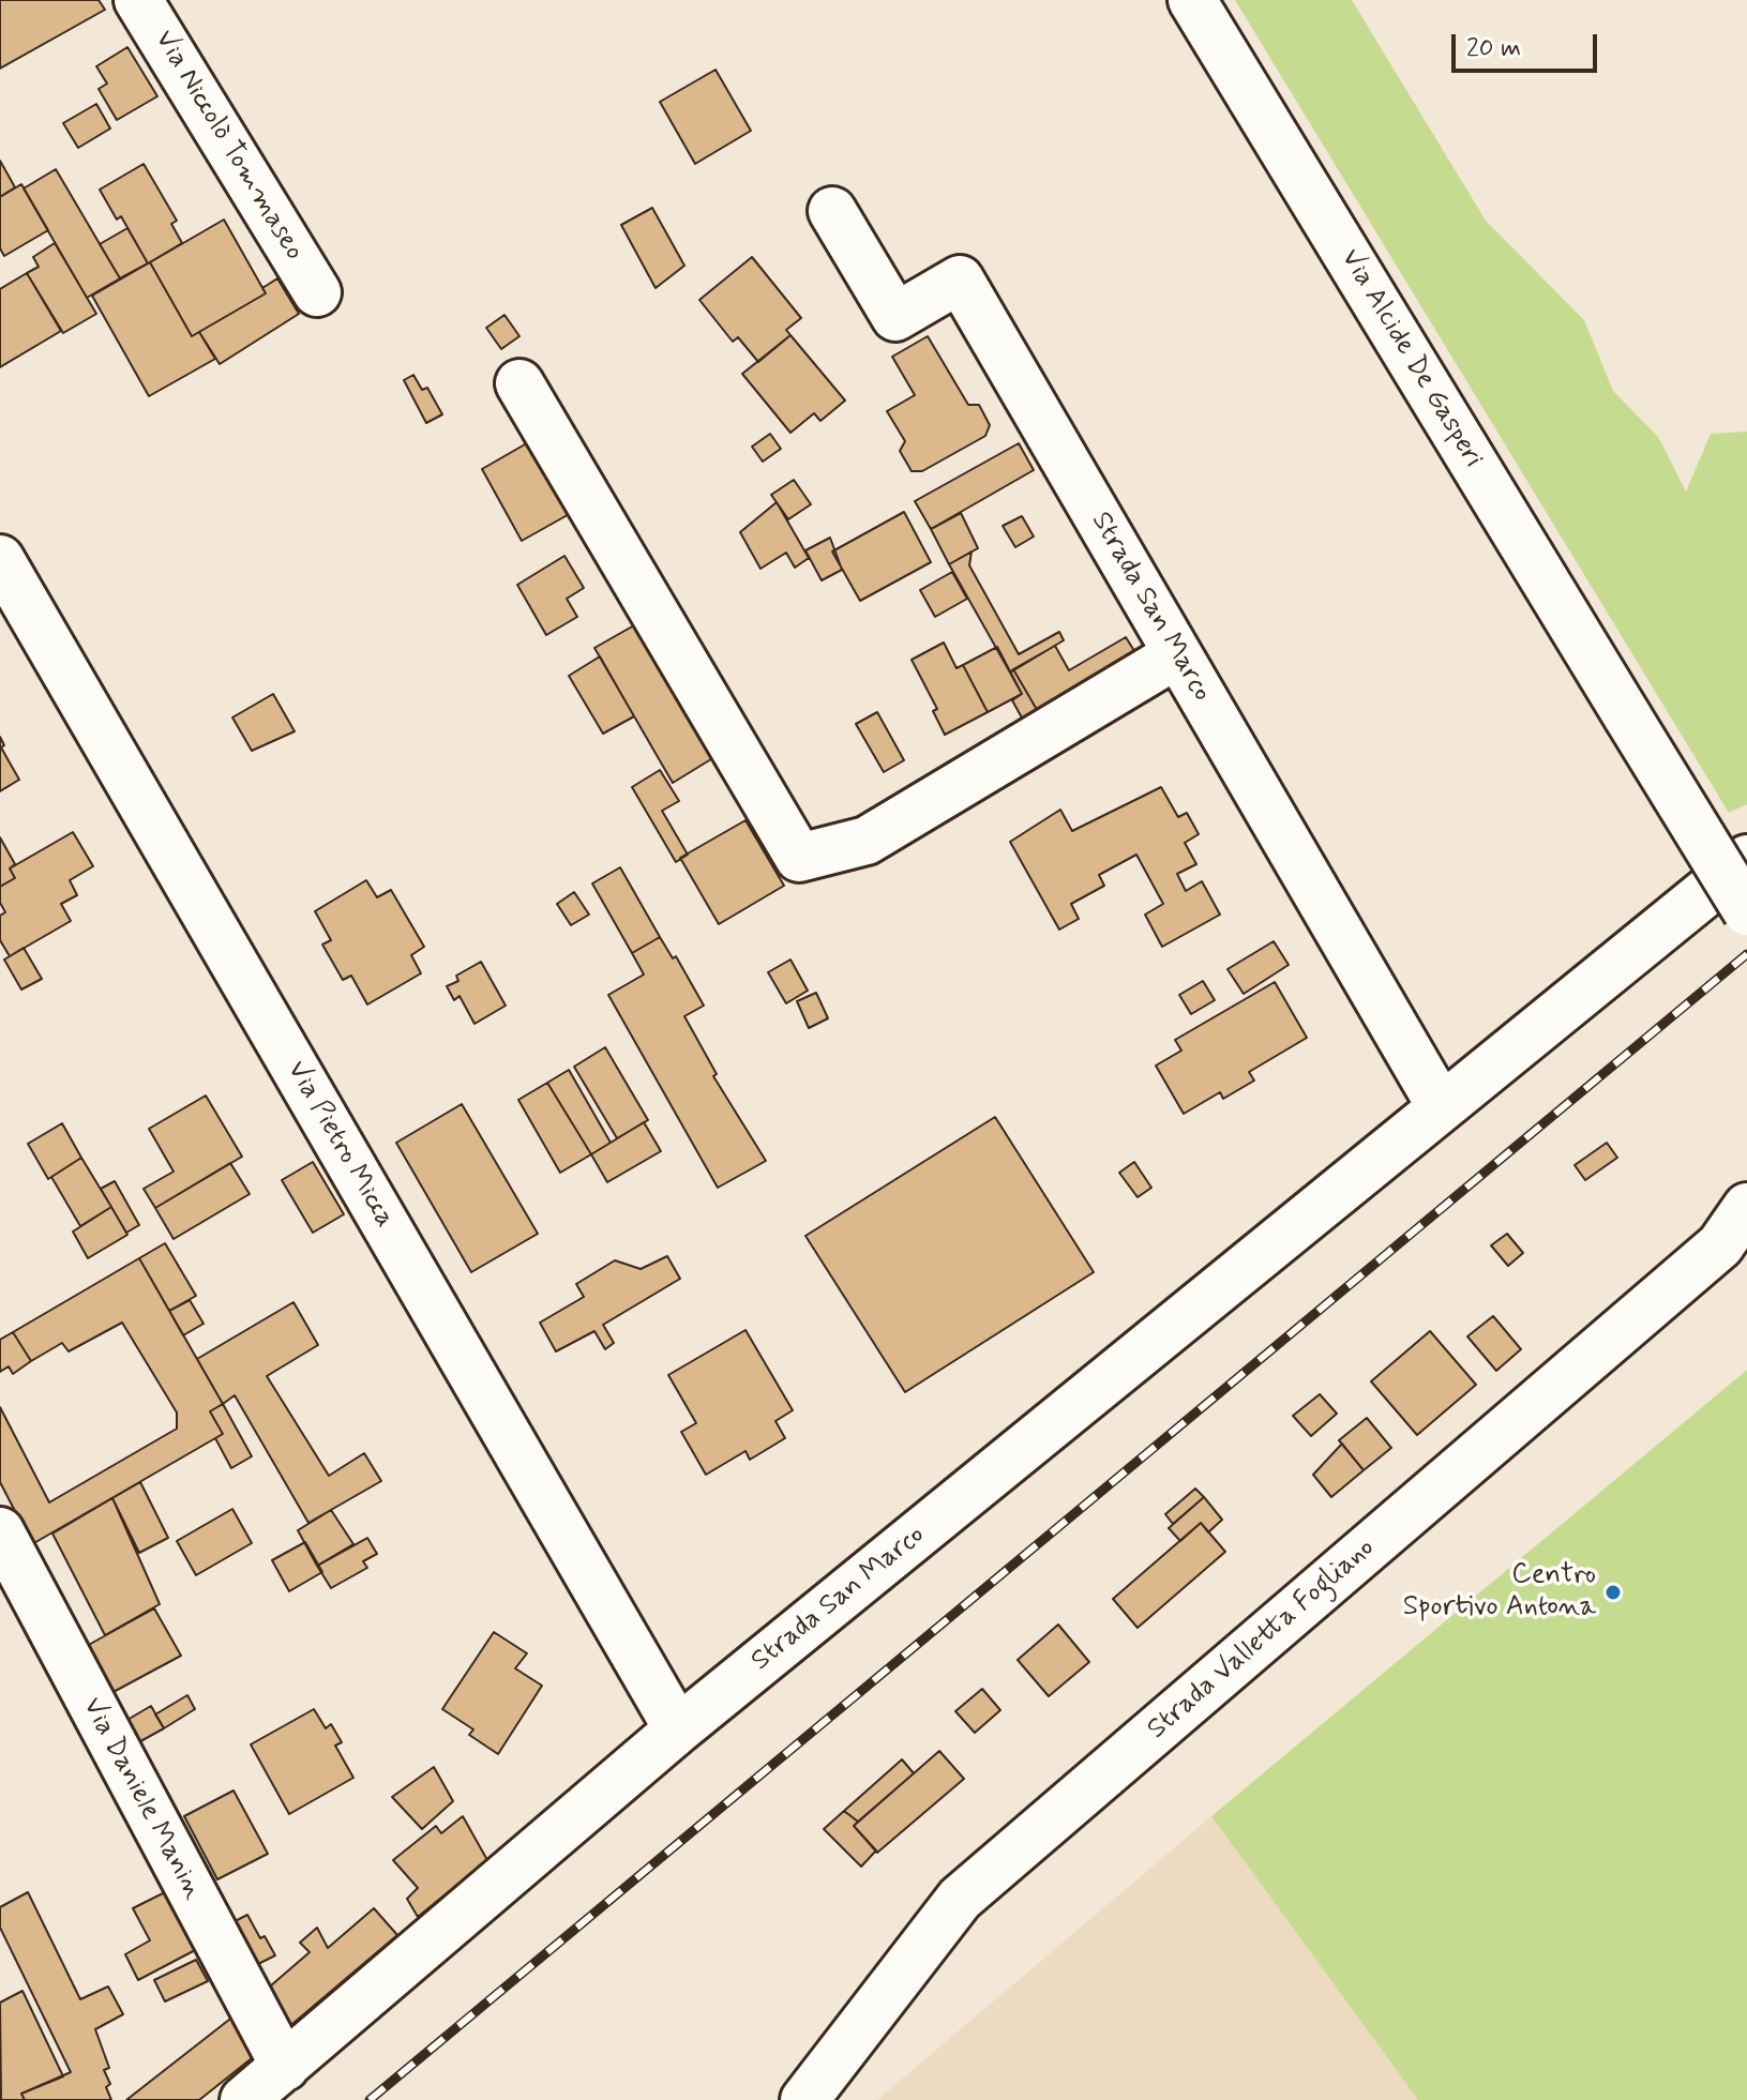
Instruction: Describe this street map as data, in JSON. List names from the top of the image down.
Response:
{
  "streets": {
    "street": [
      "Via Niccolò Tommaseo",
      "Via Alcide De Gasperi",
      "Strada San Marco",
      "Via Pietro Micca",
      "Strada Valletta Fogliano",
      "Via Daniele Manin"
    ]
  },
  "crossings": [
    ["Strada San Marco", "Via Pietro Micca"],
    ["Strada San Marco", "Via Daniele Manin"]
  ],
  "places": ["Centro Sportivo Antona"],
  "scale_bar": "20 m"
}
